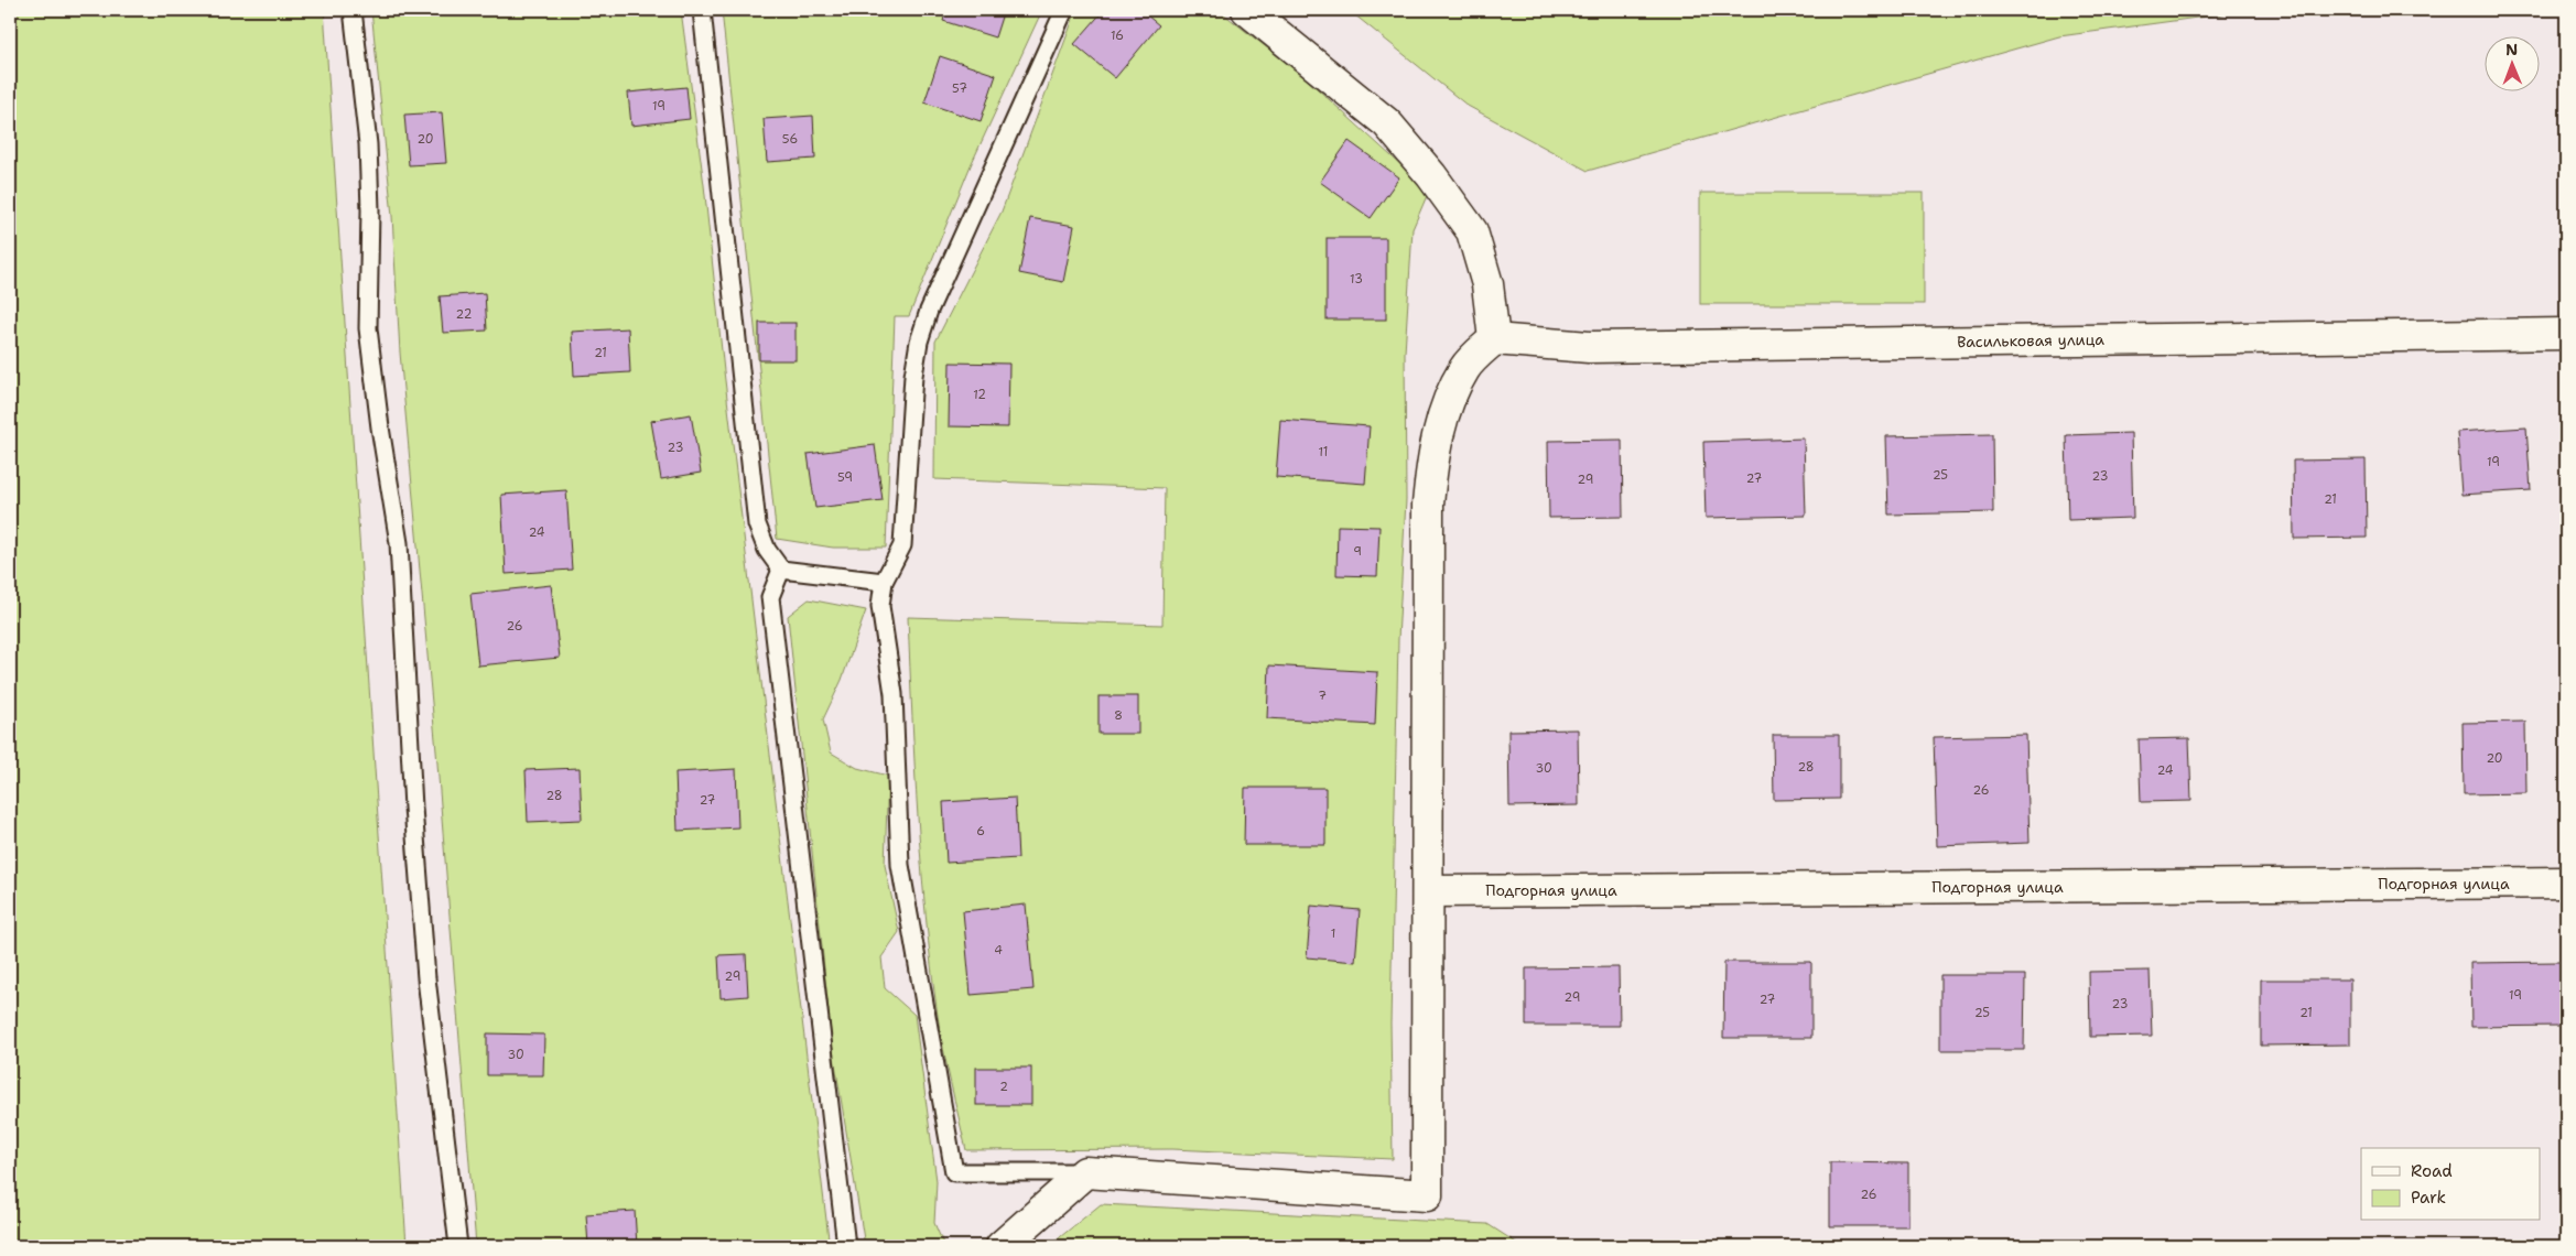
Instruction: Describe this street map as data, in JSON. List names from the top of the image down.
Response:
{
  "streets": {
    "street": ["Васильковая улица", "Подгорная улица"]
  },
  "house_numbers": [
    "16",
    "57",
    "19",
    "20",
    "56",
    "13",
    "22",
    "21",
    "12",
    "23",
    "11",
    "19",
    "25",
    "23",
    "59",
    "27",
    "29",
    "21",
    "24",
    "9",
    "26",
    "7",
    "8",
    "20",
    "28",
    "30",
    "24",
    "26",
    "28",
    "27",
    "6",
    "1",
    "4",
    "29",
    "19",
    "29",
    "27",
    "23",
    "25",
    "21",
    "30",
    "2",
    "26"
  ],
  "legend": ["Road", "Park"],
  "north": "top"
}
